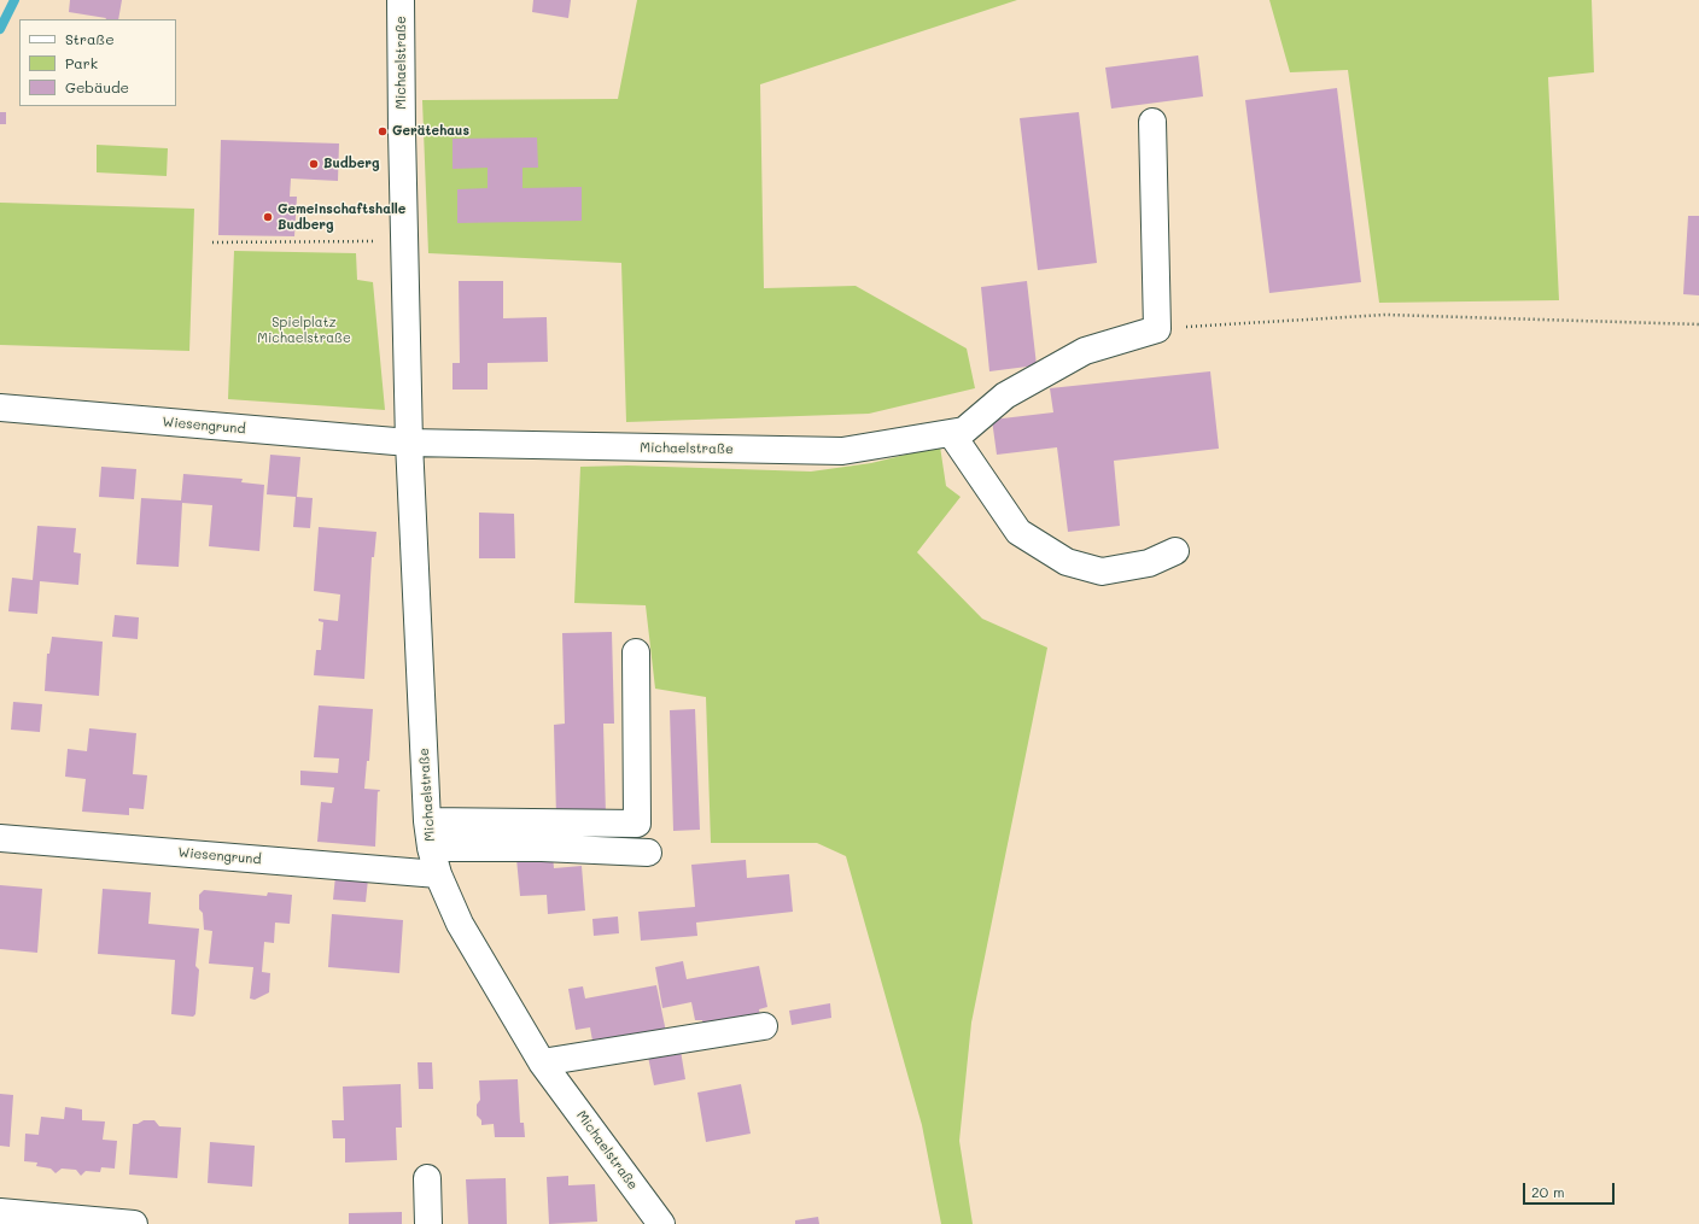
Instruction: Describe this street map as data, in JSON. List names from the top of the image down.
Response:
{
  "streets": {
    "street": ["Michaelstraße", "Wiesengrund"]
  },
  "crossings": [
    ["Michaelstraße", "Wiesengrund"]
  ],
  "parks": ["Spielplatz Michaelstraße"],
  "places": ["Gerätehaus", "Budberg", "Gemeinschaftshalle Budberg"],
  "legend": ["Straße", "Park", "Gebäude"],
  "scale_bar": "20 m"
}
